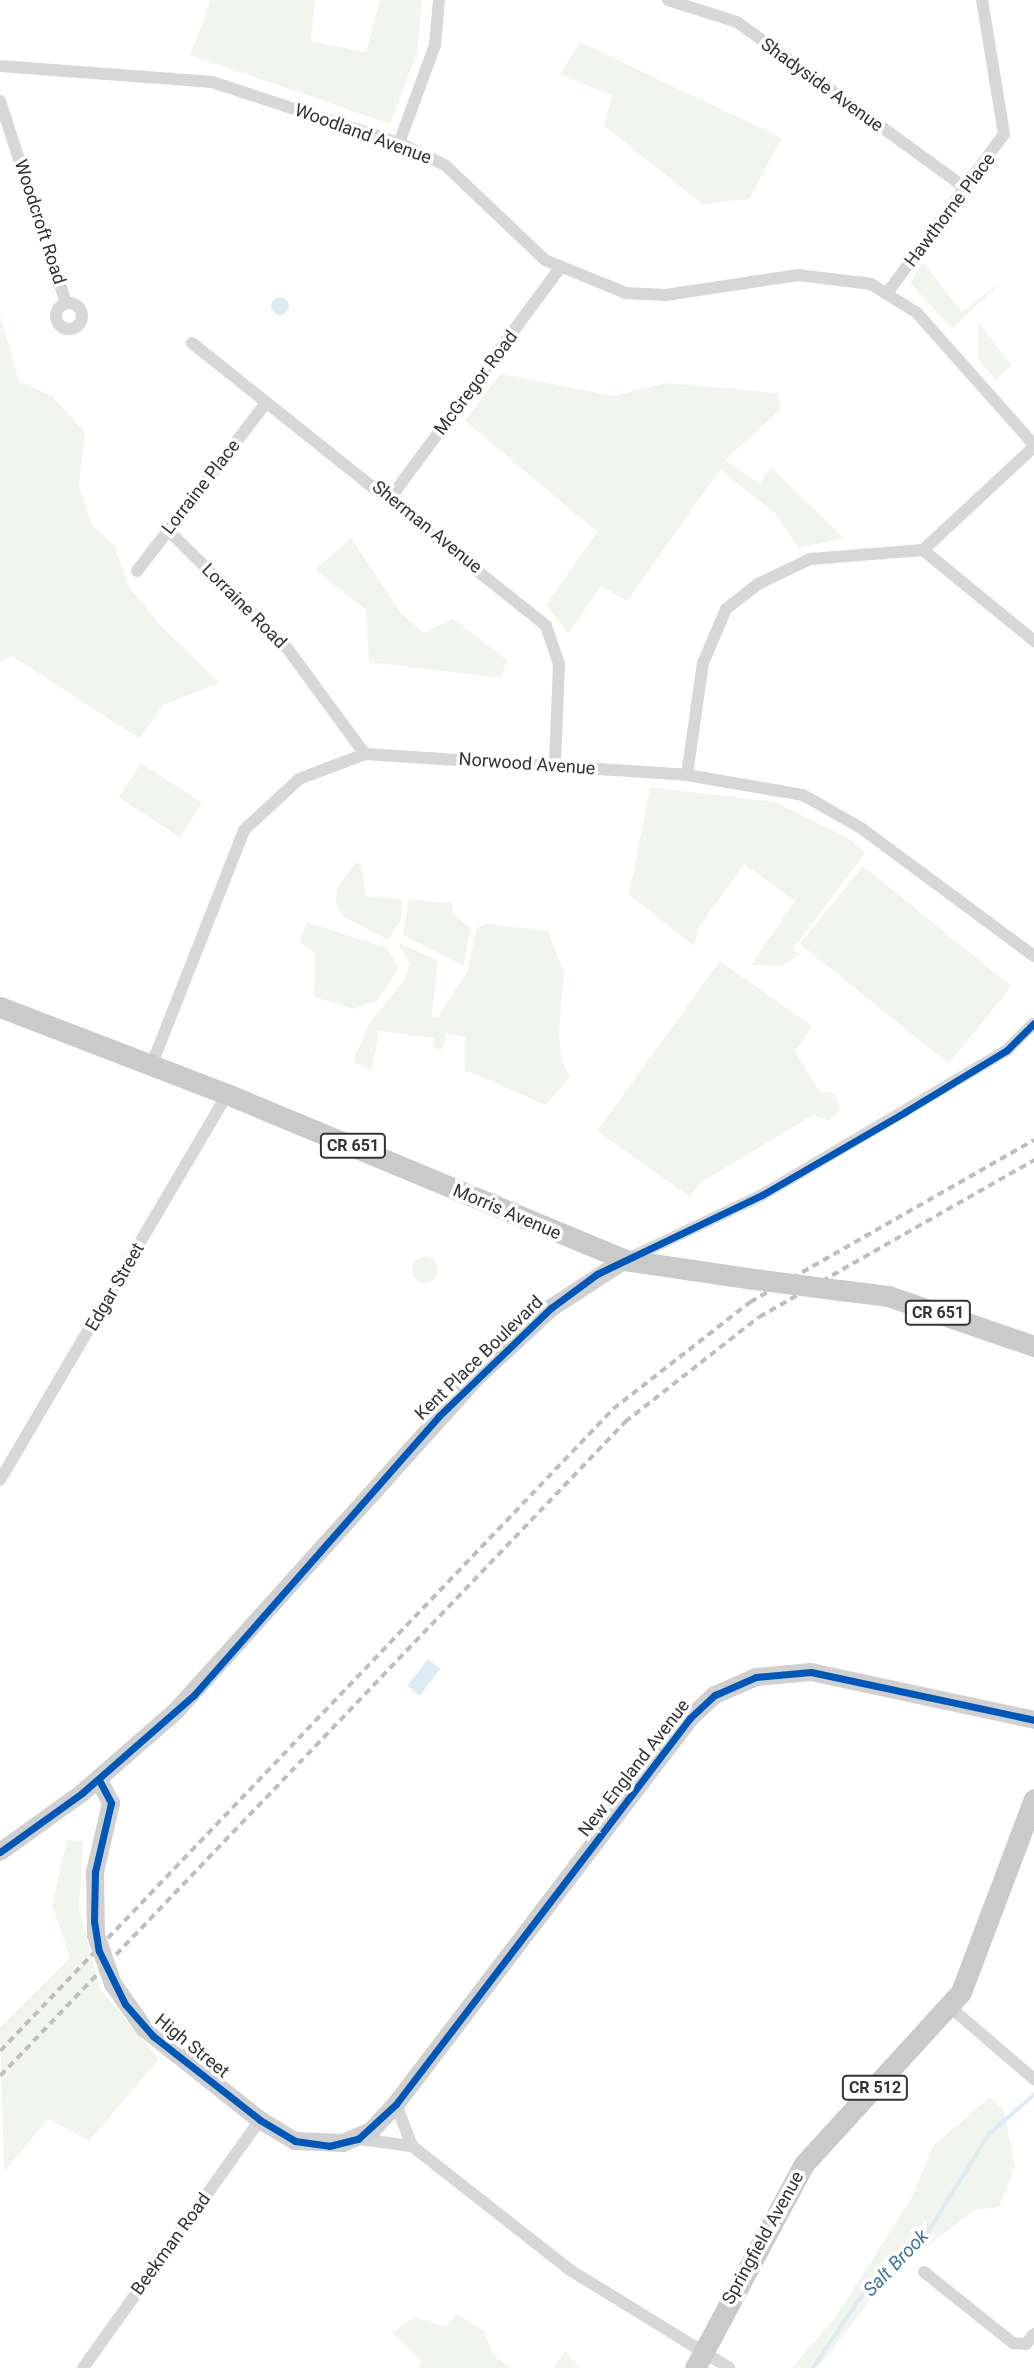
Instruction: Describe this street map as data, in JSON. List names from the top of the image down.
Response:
{
  "streets": {
    "main road": [
      "CR 651",
      "Morris Avenue",
      "CR 512",
      "Springfield Avenue"
    ],
    "street": [
      "Shadyside Avenue",
      "Woodland Avenue",
      "Hawthorne Place",
      "Woodcroft Road",
      "McGregor Road",
      "Lorraine Place",
      "Sherman Avenue",
      "Lorraine Road",
      "Norwood Avenue",
      "Edgar Street",
      "Kent Place Boulevard",
      "New England Avenue",
      "High Street",
      "Beekman Road"
    ]
  },
  "crossings": [
    ["Shadyside Avenue", "Hawthorne Place"],
    ["Woodland Avenue", "Hawthorne Place"],
    ["Woodland Avenue", "McGregor Road"],
    ["McGregor Road", "Sherman Avenue"],
    ["Lorraine Place", "Sherman Avenue"],
    ["Lorraine Place", "Lorraine Road"],
    ["Sherman Avenue", "Norwood Avenue"],
    ["Lorraine Road", "Norwood Avenue"],
    ["Norwood Avenue", "Morris Avenue"],
    ["Morris Avenue", "Edgar Street"],
    ["Morris Avenue", "Kent Place Boulevard"],
    ["Kent Place Boulevard", "High Street"],
    ["New England Avenue", "High Street"],
    ["High Street", "Springfield Avenue"],
    ["High Street", "Beekman Road"]
  ],
  "water": ["Salt Brook"]
}
